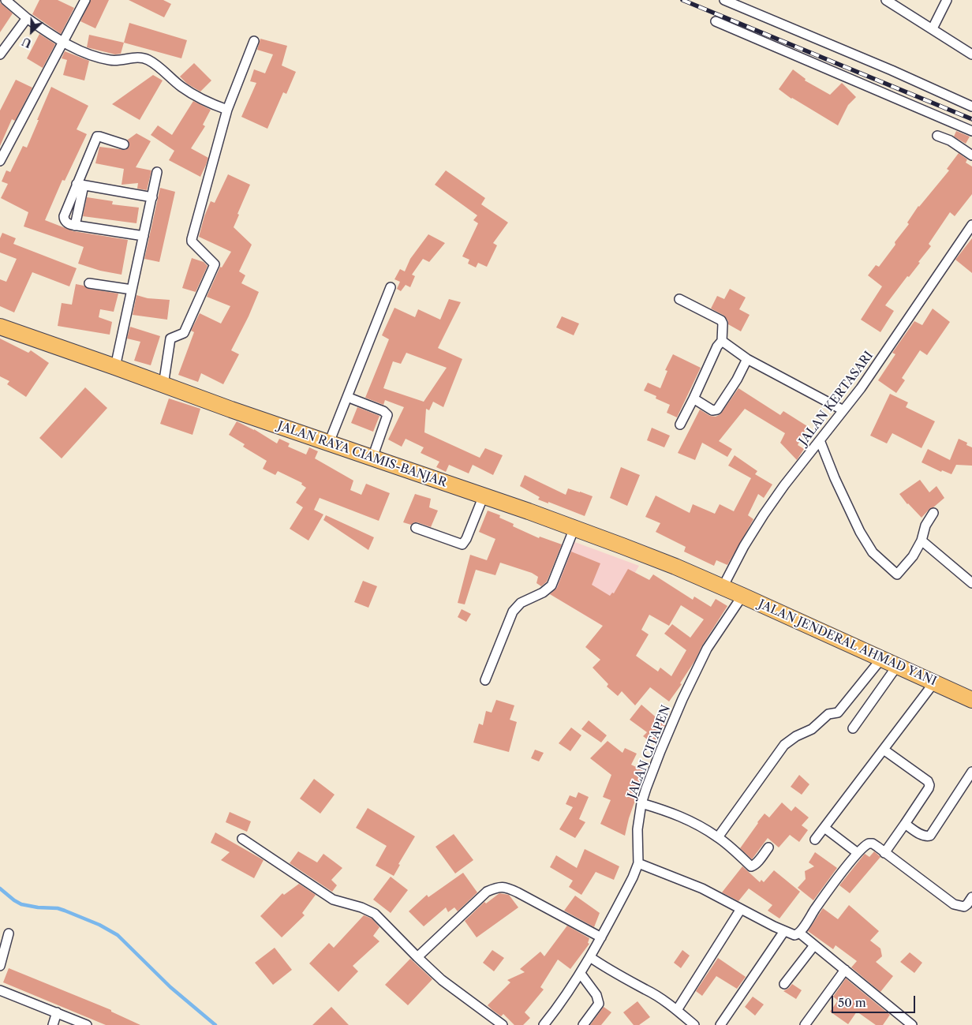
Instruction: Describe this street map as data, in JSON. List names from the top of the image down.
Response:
{
  "streets": {
    "highway": ["JALAN RAYA CIAMIS-BANJAR", "JALAN JENDERAL AHMAD YANI"],
    "street": ["JALAN KERTASARI", "JALAN CITAPEN"]
  },
  "crossings": [
    ["JALAN KERTASARI", "JALAN RAYA CIAMIS-BANJAR"],
    ["JALAN KERTASARI", "JALAN JENDERAL AHMAD YANI"],
    ["JALAN RAYA CIAMIS-BANJAR", "JALAN JENDERAL AHMAD YANI"],
    ["JALAN JENDERAL AHMAD YANI", "JALAN CITAPEN"]
  ],
  "scale_bar": "50 m",
  "north": "bottom left"
}
